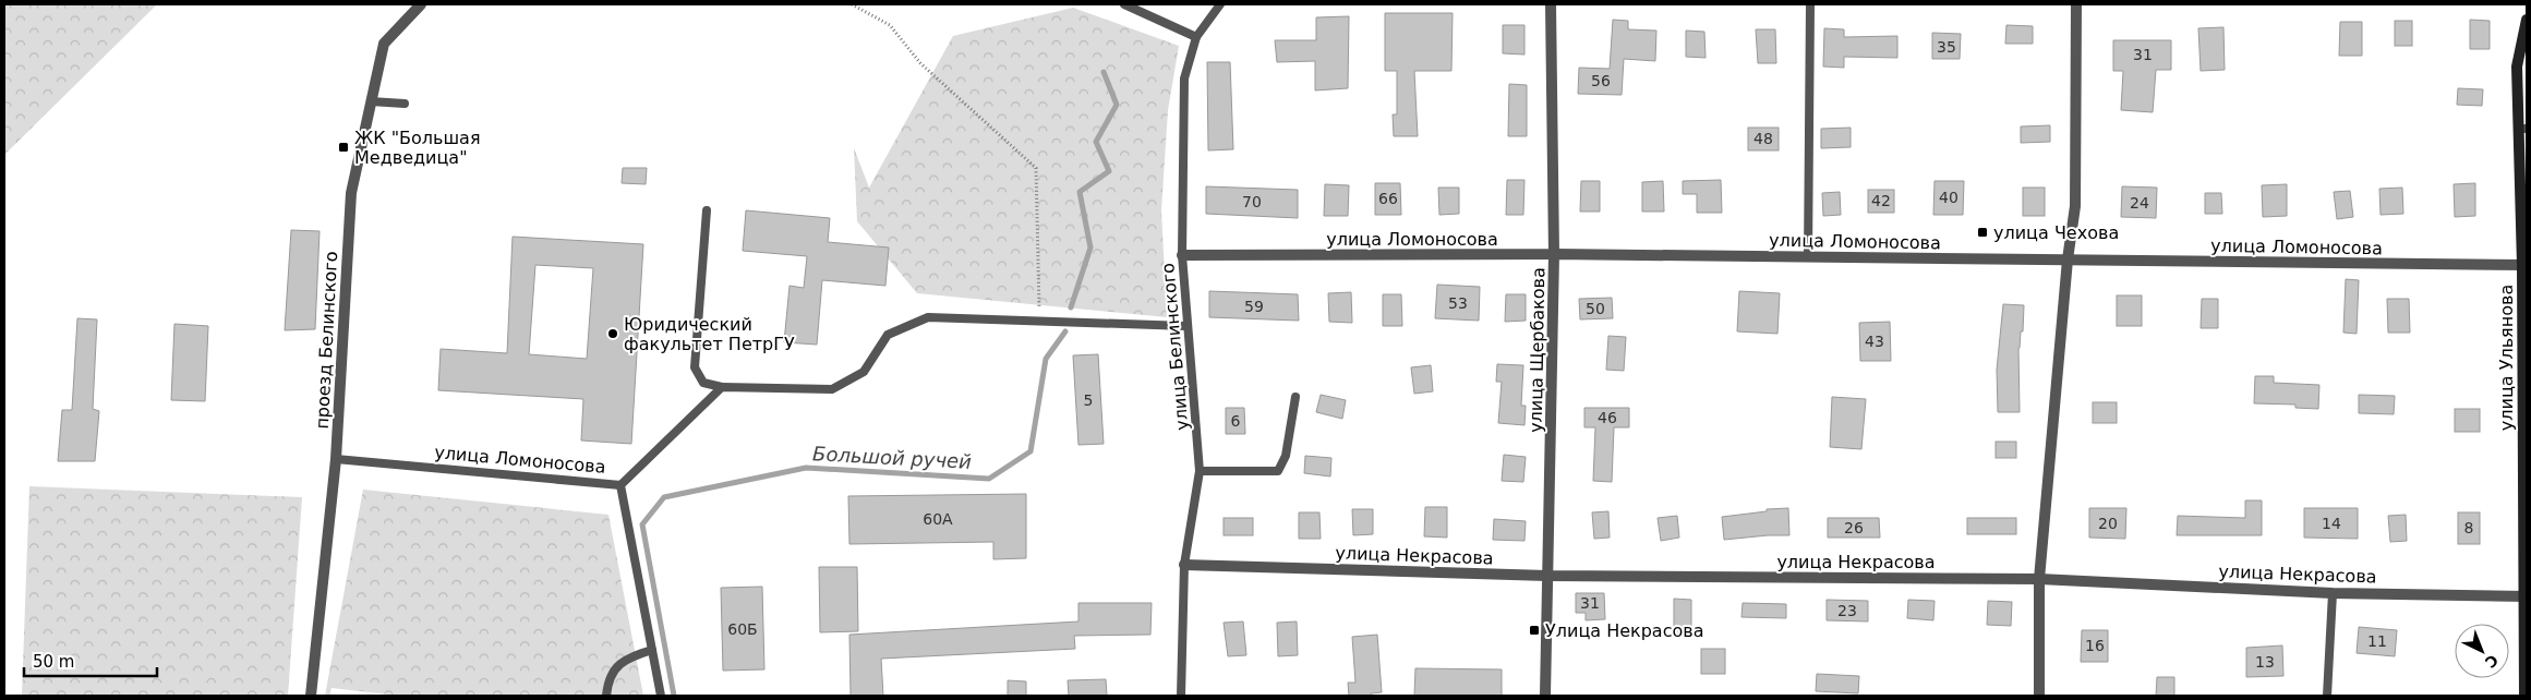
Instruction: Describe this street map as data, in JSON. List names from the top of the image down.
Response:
{
  "streets": {
    "main road": ["улица Ульянова"],
    "street": [
      "улица Ломоносова",
      "проезд Белинского",
      "улица Щербакова",
      "улица Некрасова"
    ],
    "lane": ["улица Белинского"]
  },
  "crossings": [
    ["улица Ломоносова", "проезд Белинского"],
    ["улица Ломоносова", "улица Белинского"],
    ["улица Ломоносова", "улица Щербакова"],
    ["улица Ломоносова", "улица Ульянова"],
    ["улица Белинского", "улица Некрасова"],
    ["улица Щербакова", "улица Некрасова"],
    ["улица Ульянова", "улица Некрасова"]
  ],
  "water": ["Большой ручей"],
  "places": {
    "transit": ["ЖК \"Большая Медведица\"", "улица Чехова", "Улица Некрасова"],
    "other": ["Юридический факультет ПетрГУ"]
  },
  "house_numbers": [
    "35",
    "31",
    "56",
    "48",
    "40",
    "66",
    "42",
    "70",
    "24",
    "53",
    "59",
    "50",
    "43",
    "5",
    "46",
    "6",
    "60А",
    "20",
    "14",
    "26",
    "8",
    "31",
    "23",
    "60Б",
    "11",
    "16",
    "13"
  ],
  "scale_bar": "50 m",
  "north": "bottom right"
}
